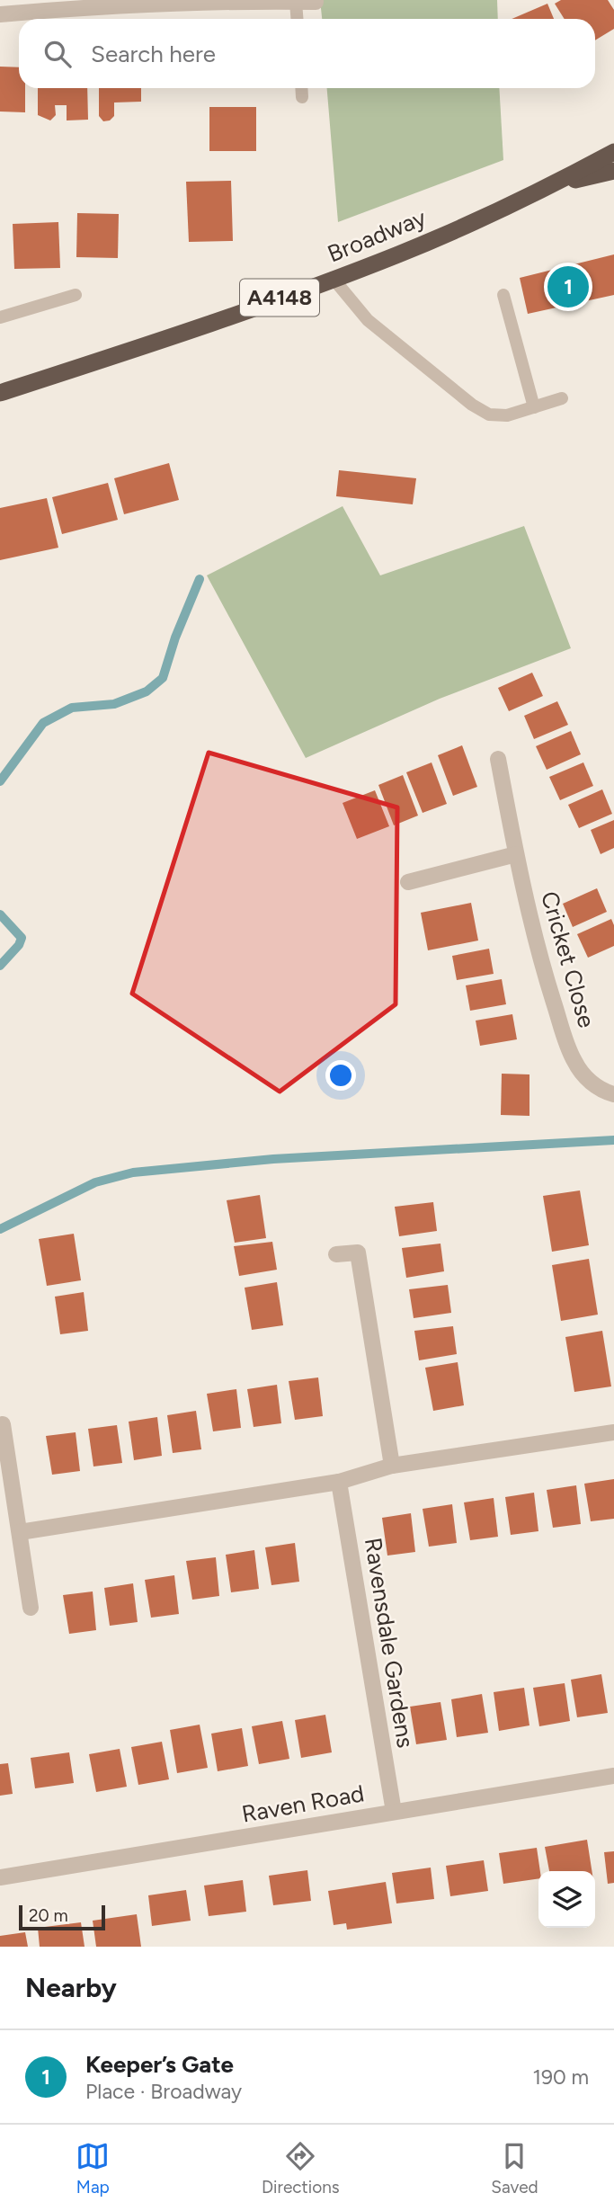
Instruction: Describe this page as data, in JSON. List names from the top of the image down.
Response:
{
  "streets": {
    "highway": ["Broadway", "A4148"],
    "street": ["Cricket Close", "Ravensdale Gardens", "Raven Road"]
  },
  "crossings": [
    ["Ravensdale Gardens", "Raven Road"]
  ],
  "scale_bar": "20 m",
  "page": {
    "search": "Search here",
    "pins": "1",
    "scale": "20 m",
    "heading": "Nearby",
    "list": [
      {
        "mark": "1",
        "name": "Keeper’s Gate",
        "note": "Place · Broadway",
        "value": "190 m"
      }
    ],
    "nav": ["Map", "Directions", "Saved"]
  }
}
